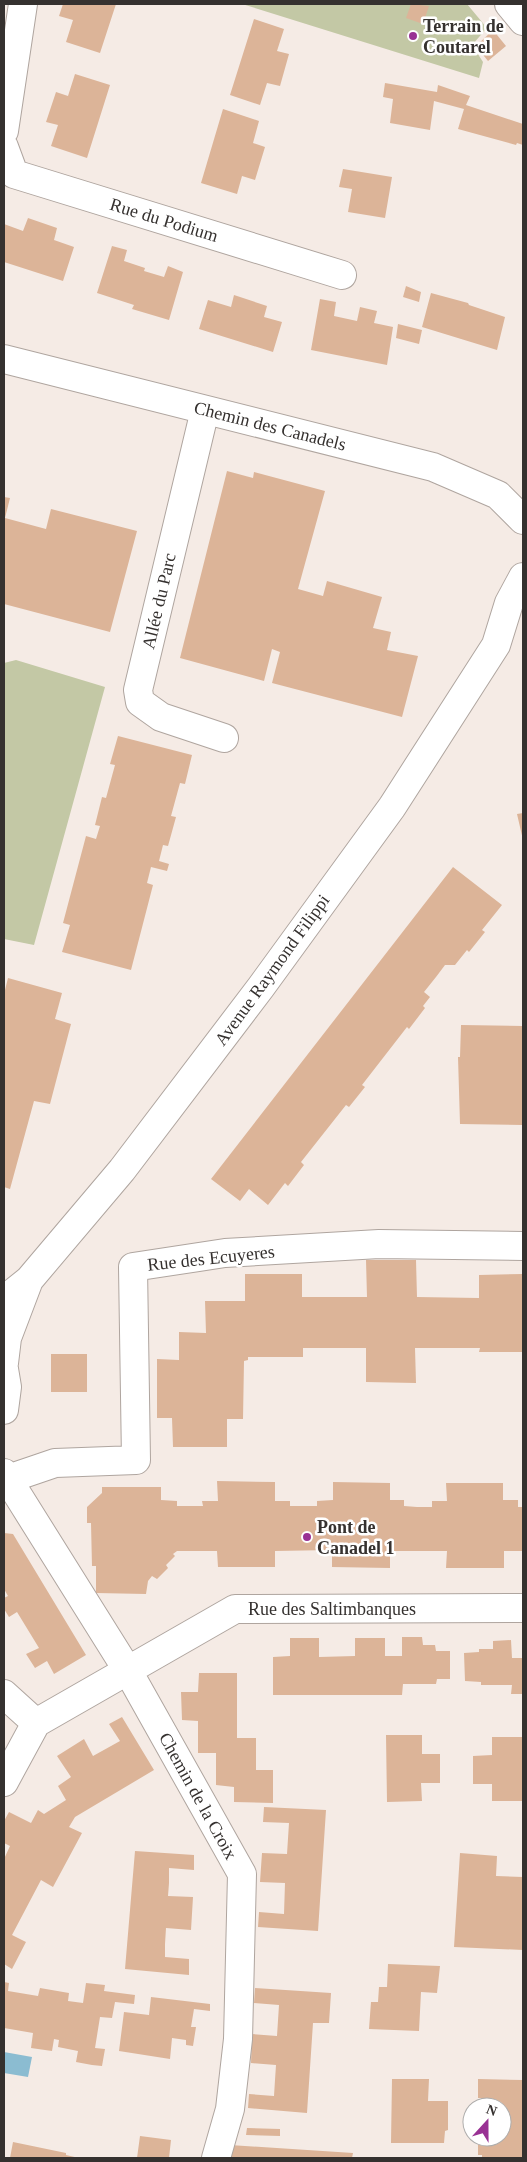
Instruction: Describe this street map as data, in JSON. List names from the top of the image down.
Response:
{
  "streets": {
    "street": [
      "Rue du Podium",
      "Chemin des Canadels",
      "Allée du Parc",
      "Avenue Raymond Filippi",
      "Rue des Ecuyeres",
      "Rue des Saltimbanques",
      "Chemin de la Croix"
    ]
  },
  "crossings": [
    ["Chemin des Canadels", "Allée du Parc"],
    ["Rue des Ecuyeres", "Chemin de la Croix"],
    ["Rue des Saltimbanques", "Chemin de la Croix"]
  ],
  "places": ["Terrain de Coutarel", "Pont de Canadel 1"],
  "north": "top"
}
